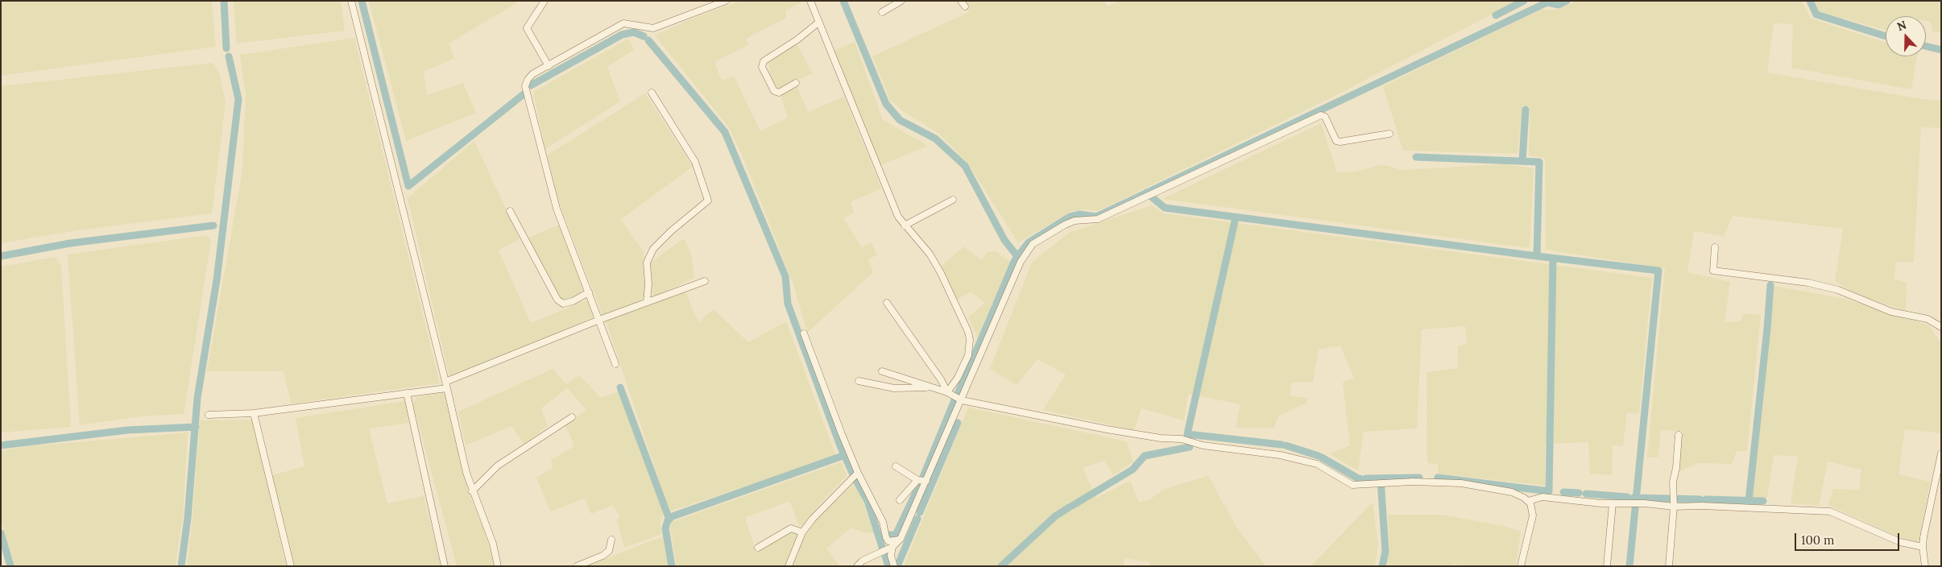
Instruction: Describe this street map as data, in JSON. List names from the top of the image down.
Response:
{
  "scale_bar": "100 m",
  "north": "top"
}
